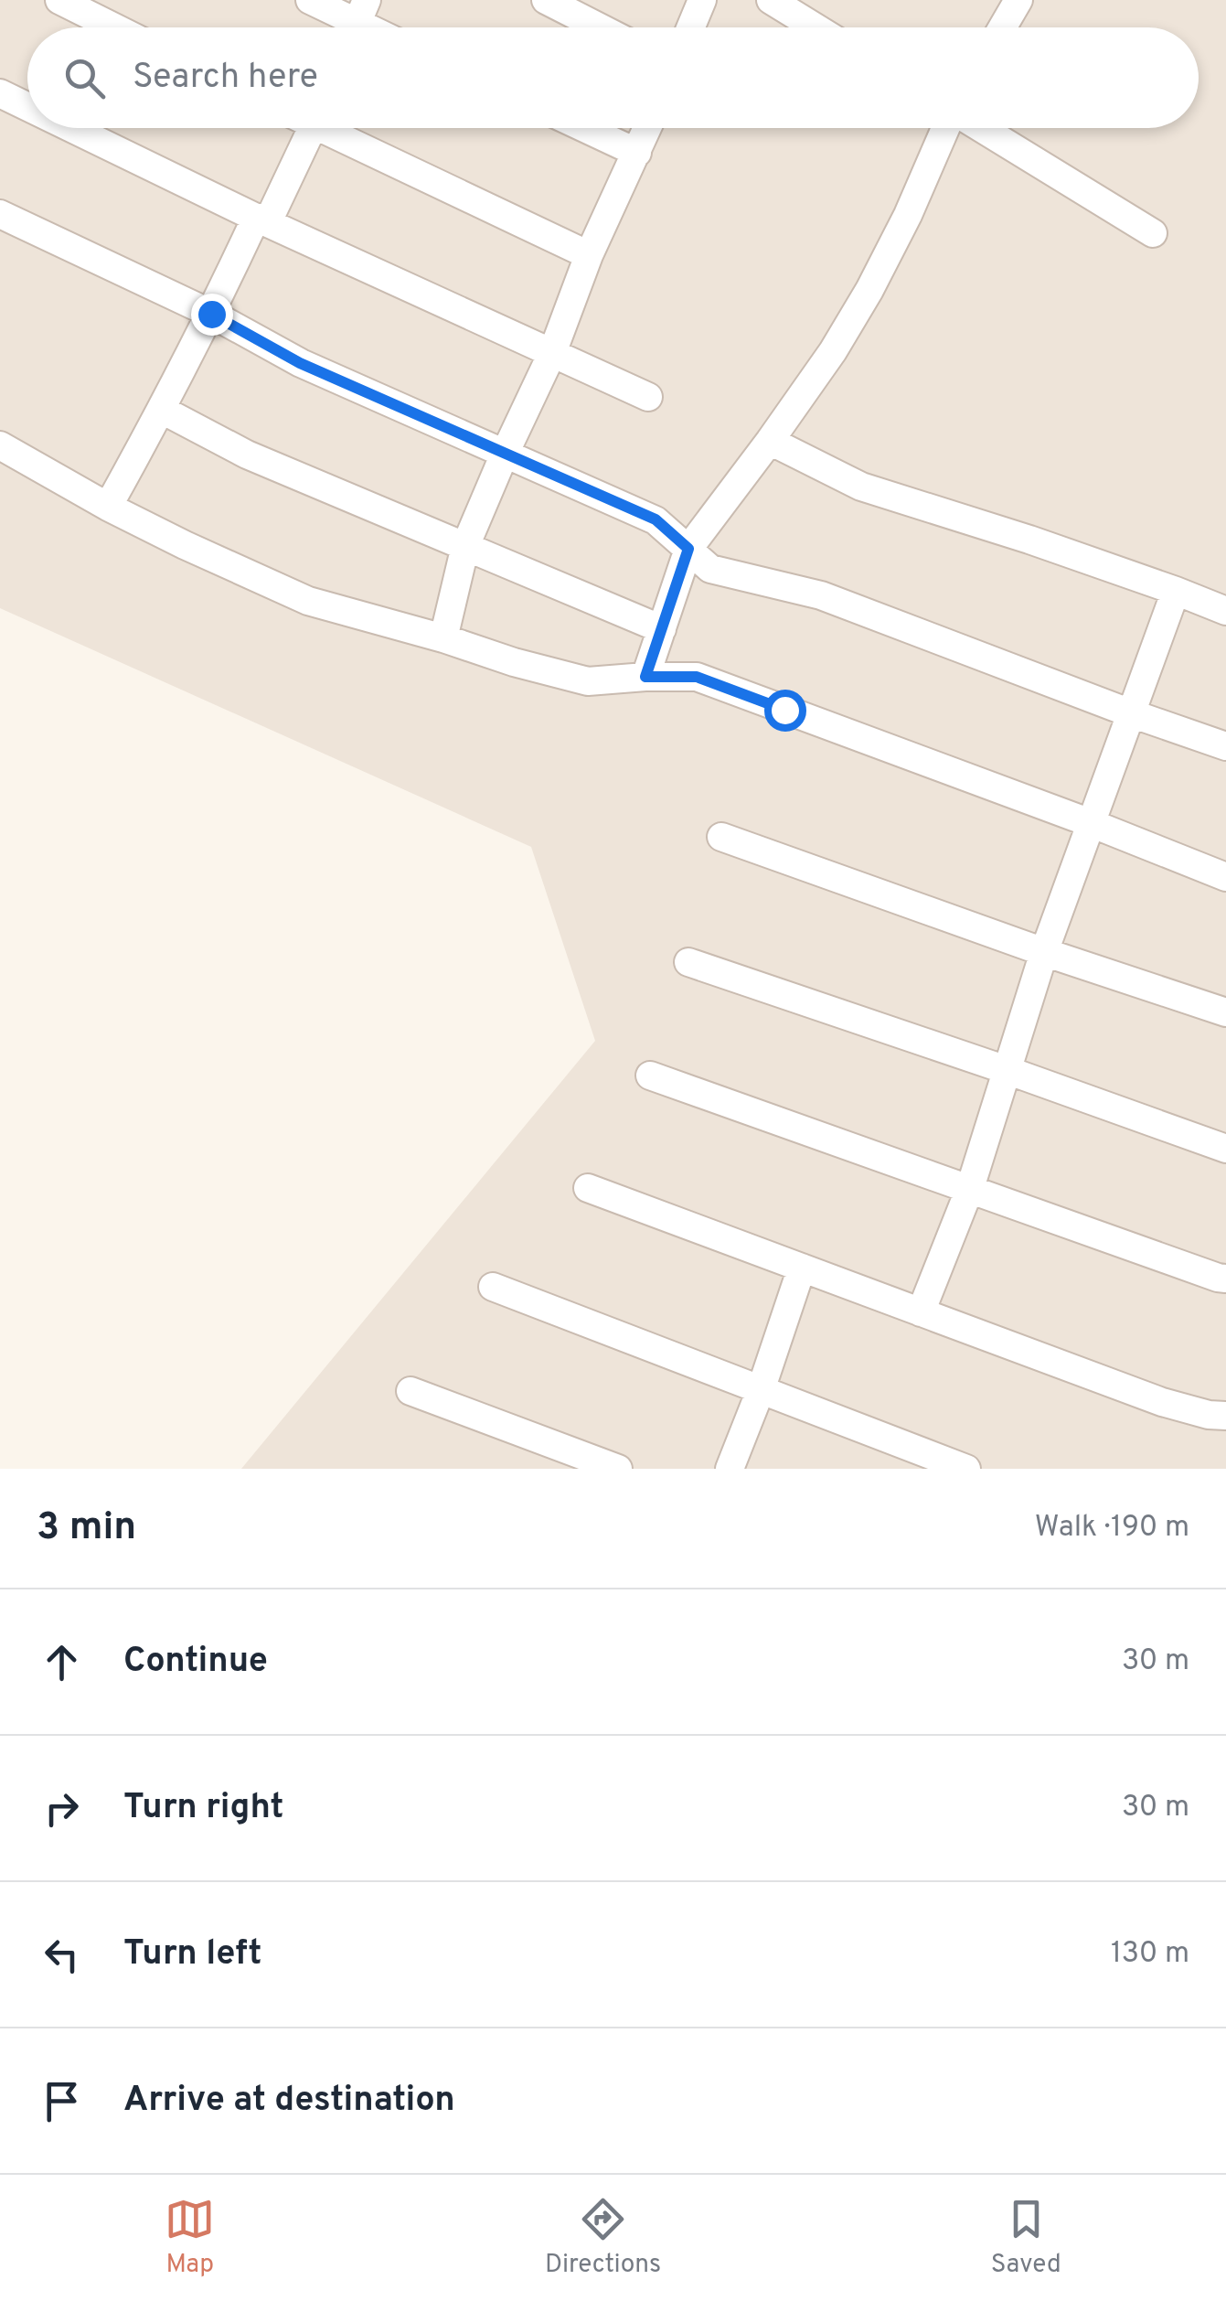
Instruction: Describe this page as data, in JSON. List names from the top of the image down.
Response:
{
  "page": {
    "search": "Search here",
    "heading": ["3 min", "Walk · 190 m"],
    "list": [
      ["Continue", "30 m"],
      ["Turn right", "30 m"],
      ["Turn left", "130 m"],
      "Arrive at destination"
    ],
    "nav": ["Map", "Directions", "Saved"]
  }
}
